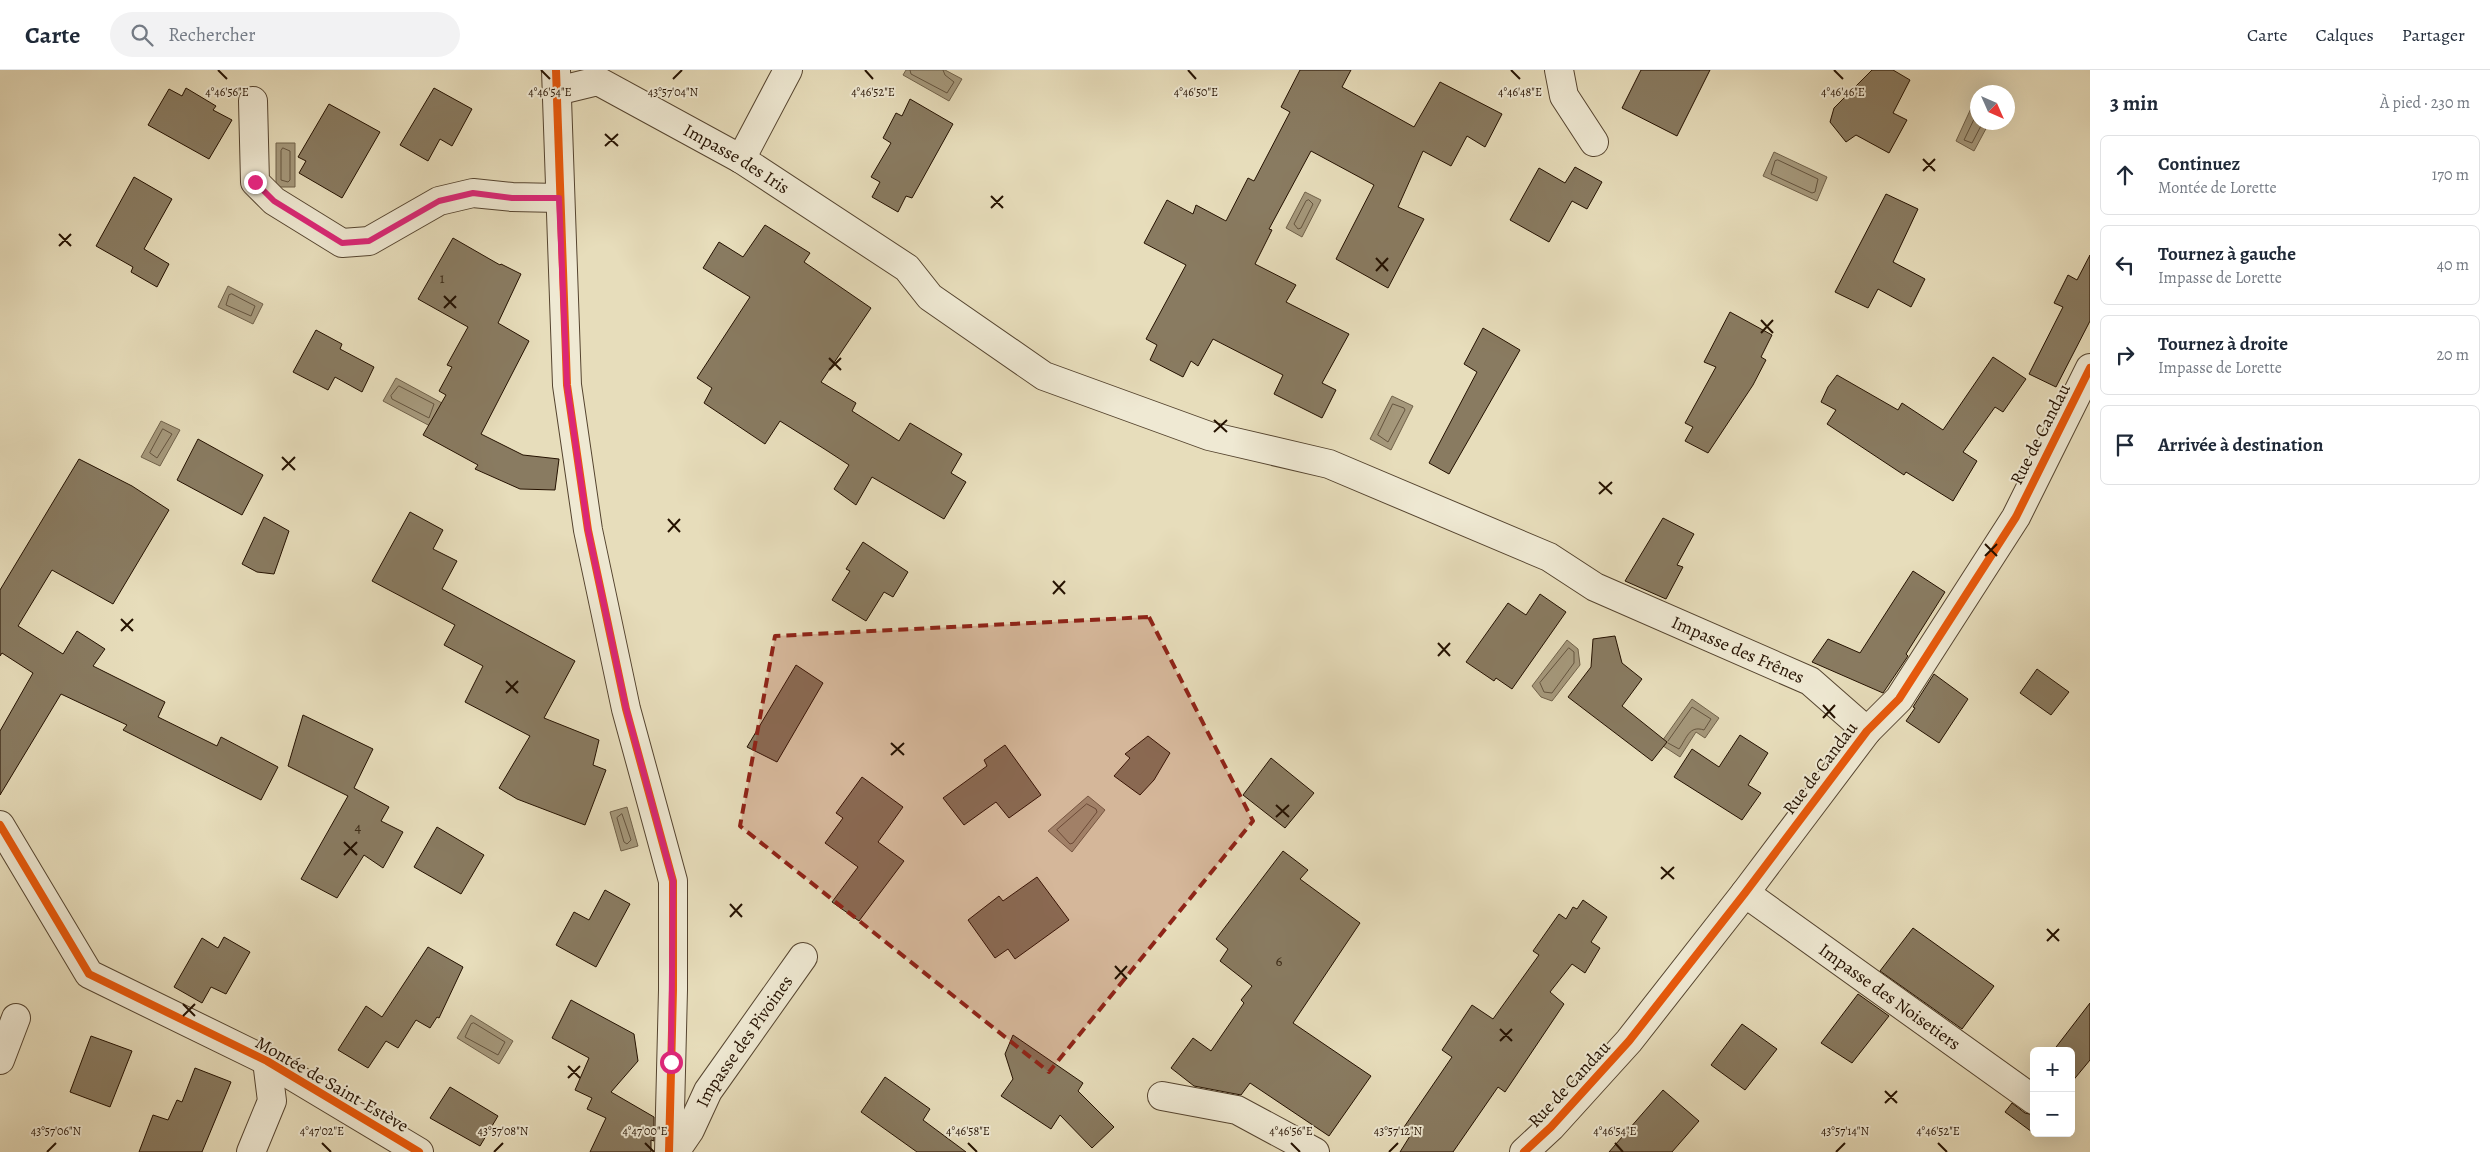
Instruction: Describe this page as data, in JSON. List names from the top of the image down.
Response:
{
  "streets": {
    "street": [
      "Impasse des Iris",
      "Rue de Candau",
      "Impasse des Frênes",
      "Impasse des Noisetiers",
      "Impasse des Pivoines",
      "Montée de Saint-Estève"
    ]
  },
  "crossings": [
    ["Impasse des Iris", "Impasse des Frênes"],
    ["Rue de Candau", "Impasse des Frênes"],
    ["Rue de Candau", "Impasse des Noisetiers"]
  ],
  "house_numbers": ["1", "4", "6"],
  "north": "bottom right",
  "page": {
    "header": "Carte",
    "search": "Rechercher",
    "nav": ["Carte", "Calques", "Partager"],
    "heading": ["3 min", "À pied · 230 m"],
    "list": [
      ["Continuez", "Montée de Lorette", "170 m"],
      ["Tournez à gauche", "Impasse de Lorette", "40 m"],
      ["Tournez à droite", "Impasse de Lorette", "20 m"],
      "Arrivée à destination"
    ],
    "map_buttons": ["+", "−"]
  },
  "coordinates": [
    "4°46'56\"E",
    "4°46'54\"E",
    "43°57'04\"N",
    "4°46'52\"E",
    "4°46'50\"E",
    "4°46'48\"E",
    "4°46'46\"E",
    "43°57'14\"N",
    "43°57'06\"N",
    "4°47'02\"E",
    "43°57'08\"N",
    "4°47'00\"E",
    "4°46'58\"E",
    "43°57'12\"N"
  ]
}
